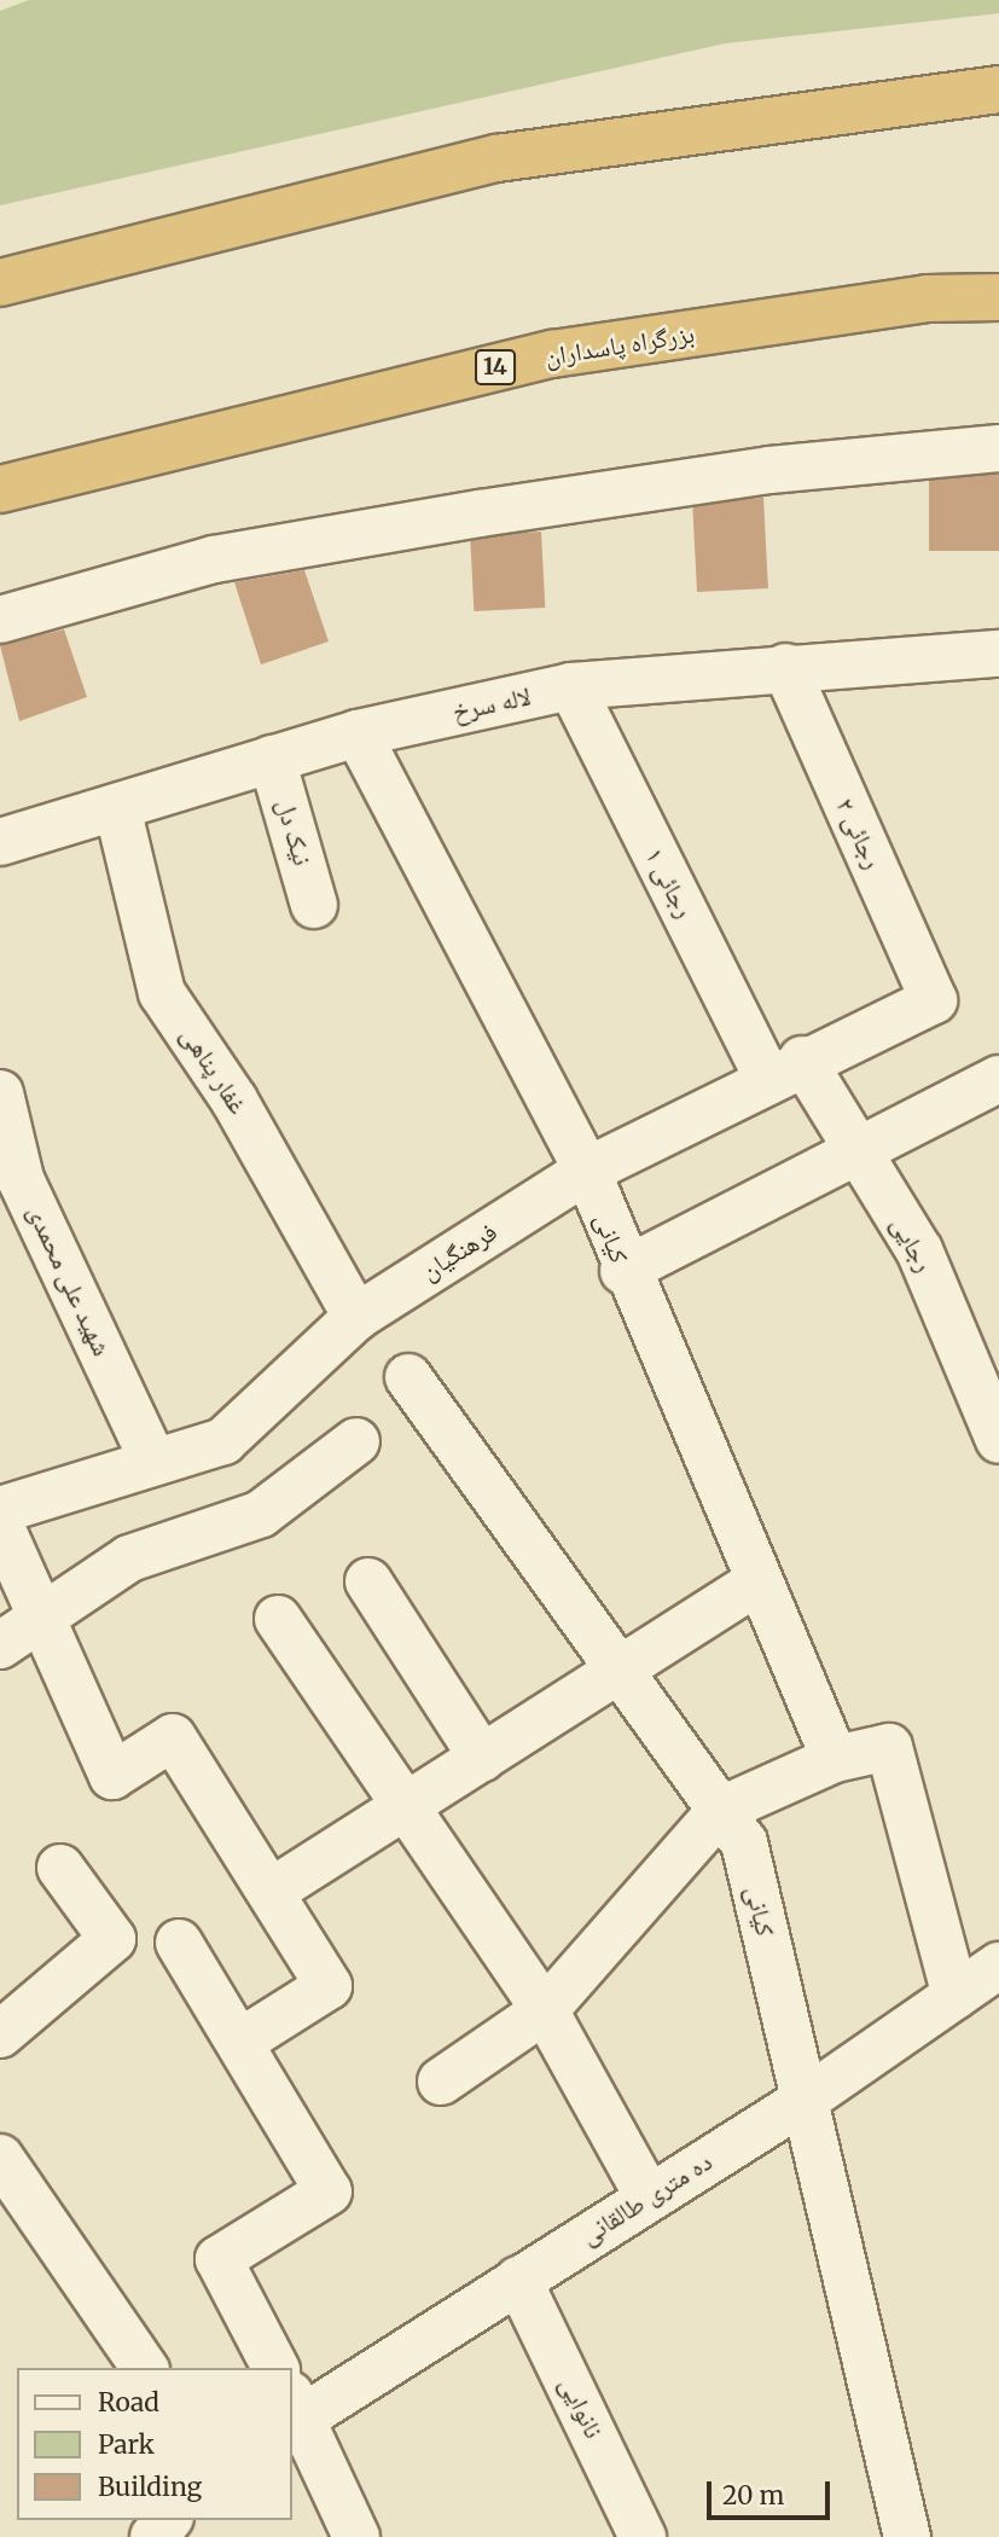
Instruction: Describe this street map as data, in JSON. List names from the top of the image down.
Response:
{
  "streets": {
    "highway": ["بزرگراه پاسداران", "14"],
    "street": [
      "لاله سرخ",
      "نیک دل",
      "رجائی ۲",
      "رجائی ۱",
      "غفار پناهی",
      "کیانی",
      "رجایی",
      "فرهنگیان",
      "شهید علی محمدی",
      "ده متری طالقانی",
      "نانوایی"
    ]
  },
  "crossings": [
    ["لاله سرخ", "نیک دل"],
    ["لاله سرخ", "رجائی ۲"],
    ["لاله سرخ", "رجائی ۱"],
    ["لاله سرخ", "غفار پناهی"],
    ["لاله سرخ", "کیانی"],
    ["رجائی ۲", "فرهنگیان"],
    ["رجائی ۱", "رجایی"],
    ["رجائی ۱", "فرهنگیان"],
    ["غفار پناهی", "فرهنگیان"],
    ["کیانی", "فرهنگیان"],
    ["کیانی", "ده متری طالقانی"],
    ["رجایی", "فرهنگیان"],
    ["فرهنگیان", "شهید علی محمدی"],
    ["ده متری طالقانی", "نانوایی"]
  ],
  "legend": ["Road", "Park", "Building"],
  "scale_bar": "20 m"
}
